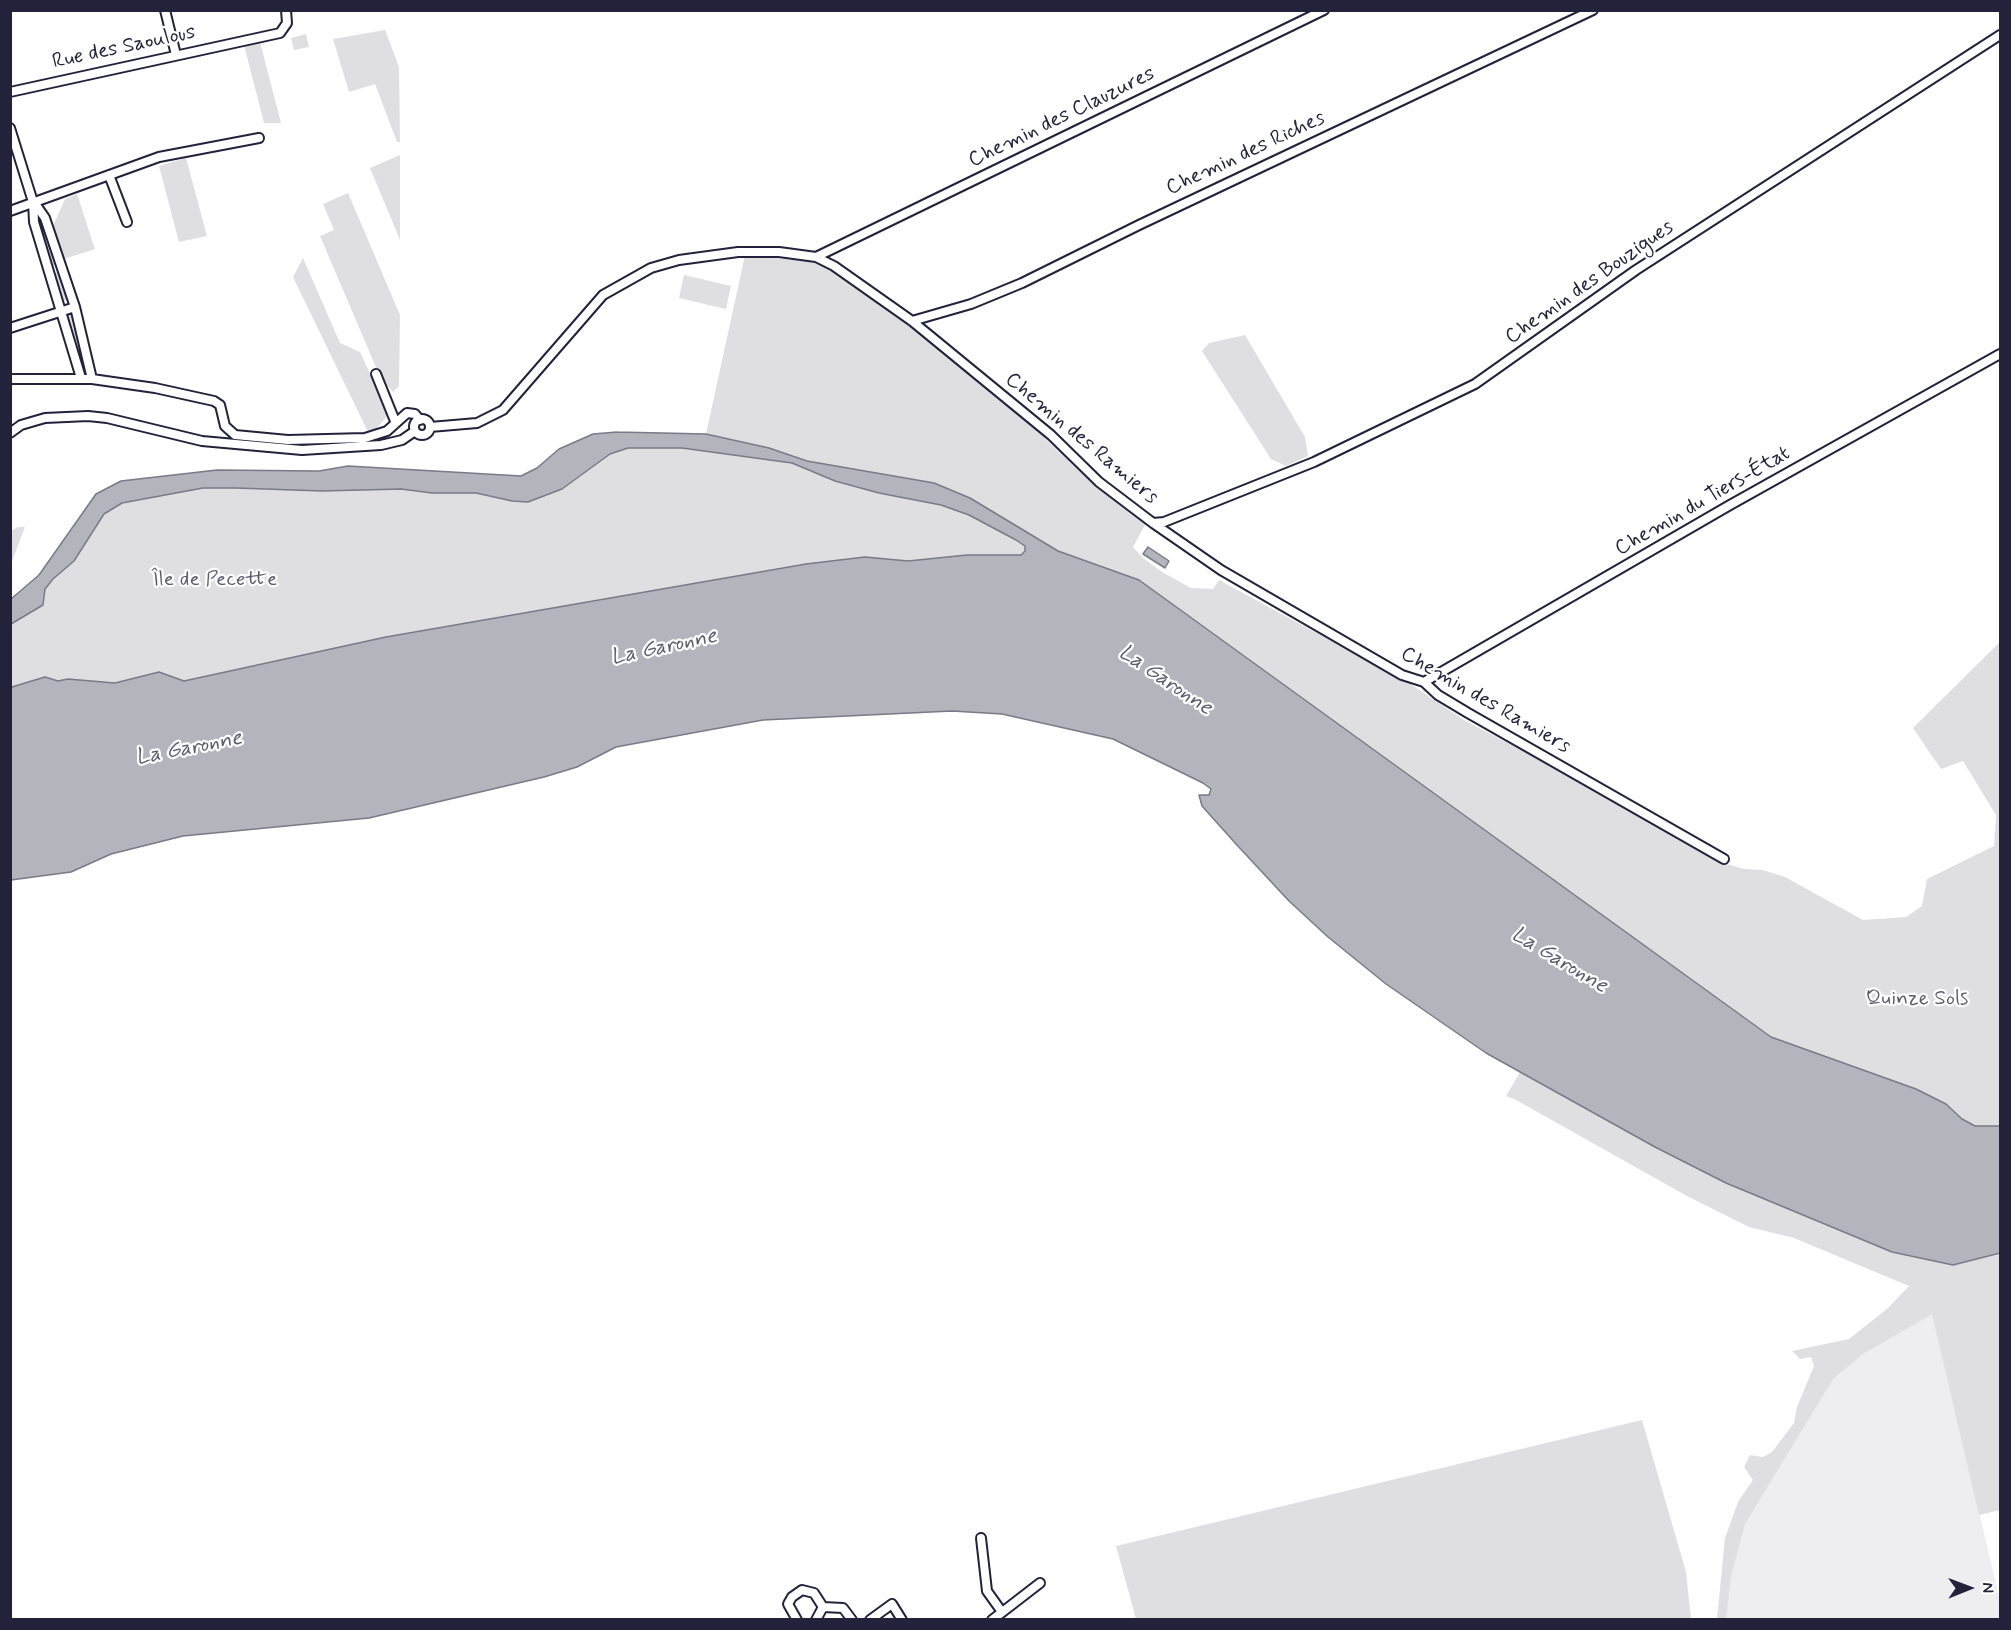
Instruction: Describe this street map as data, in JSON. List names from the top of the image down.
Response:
{
  "streets": {
    "street": [
      "Rue des Saoulous",
      "Chemin des Clauzures",
      "Chemin des Riches",
      "Chemin des Bouzigues",
      "Chemin des Ramiers",
      "Chemin du Tiers-État"
    ]
  },
  "crossings": [
    ["Chemin des Clauzures", "Chemin des Ramiers"],
    ["Chemin des Riches", "Chemin des Ramiers"],
    ["Chemin des Bouzigues", "Chemin des Ramiers"],
    ["Chemin des Ramiers", "Chemin du Tiers-État"]
  ],
  "water": ["La Garonne"],
  "parks": ["Île de Pecette", "Quinze Sols"],
  "north": "right"
}
